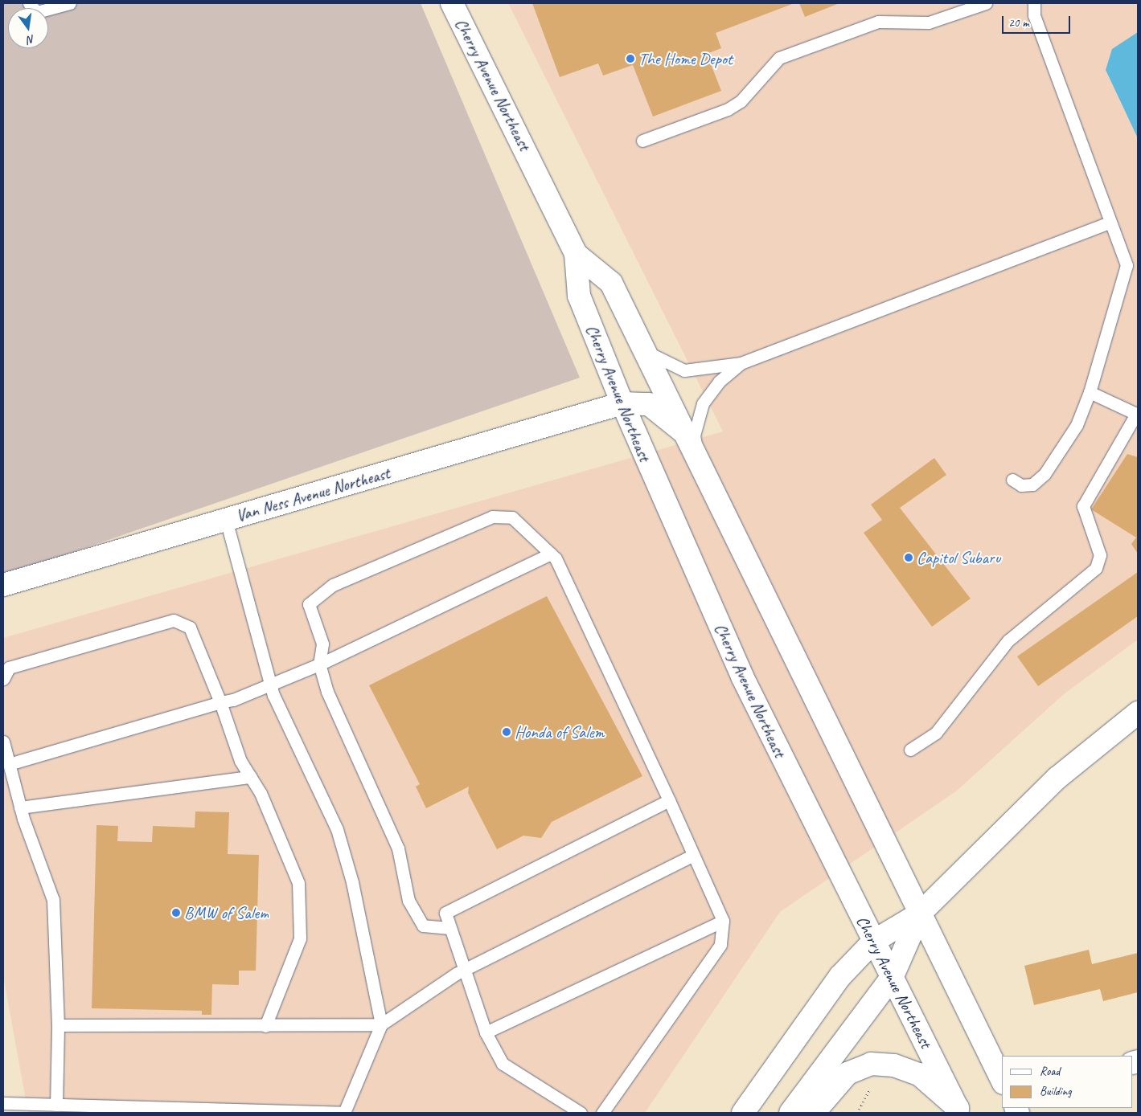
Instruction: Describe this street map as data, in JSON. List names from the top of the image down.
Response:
{
  "streets": {
    "main road": ["Cherry Avenue Northeast", "Van Ness Avenue Northeast"]
  },
  "crossings": [
    ["Cherry Avenue Northeast", "Van Ness Avenue Northeast"]
  ],
  "places": [
    "The Home Depot",
    "Capitol Subaru",
    "Honda of Salem",
    "BMW of Salem"
  ],
  "legend": ["Road", "Building"],
  "scale_bar": "20 m",
  "north": "bottom"
}
